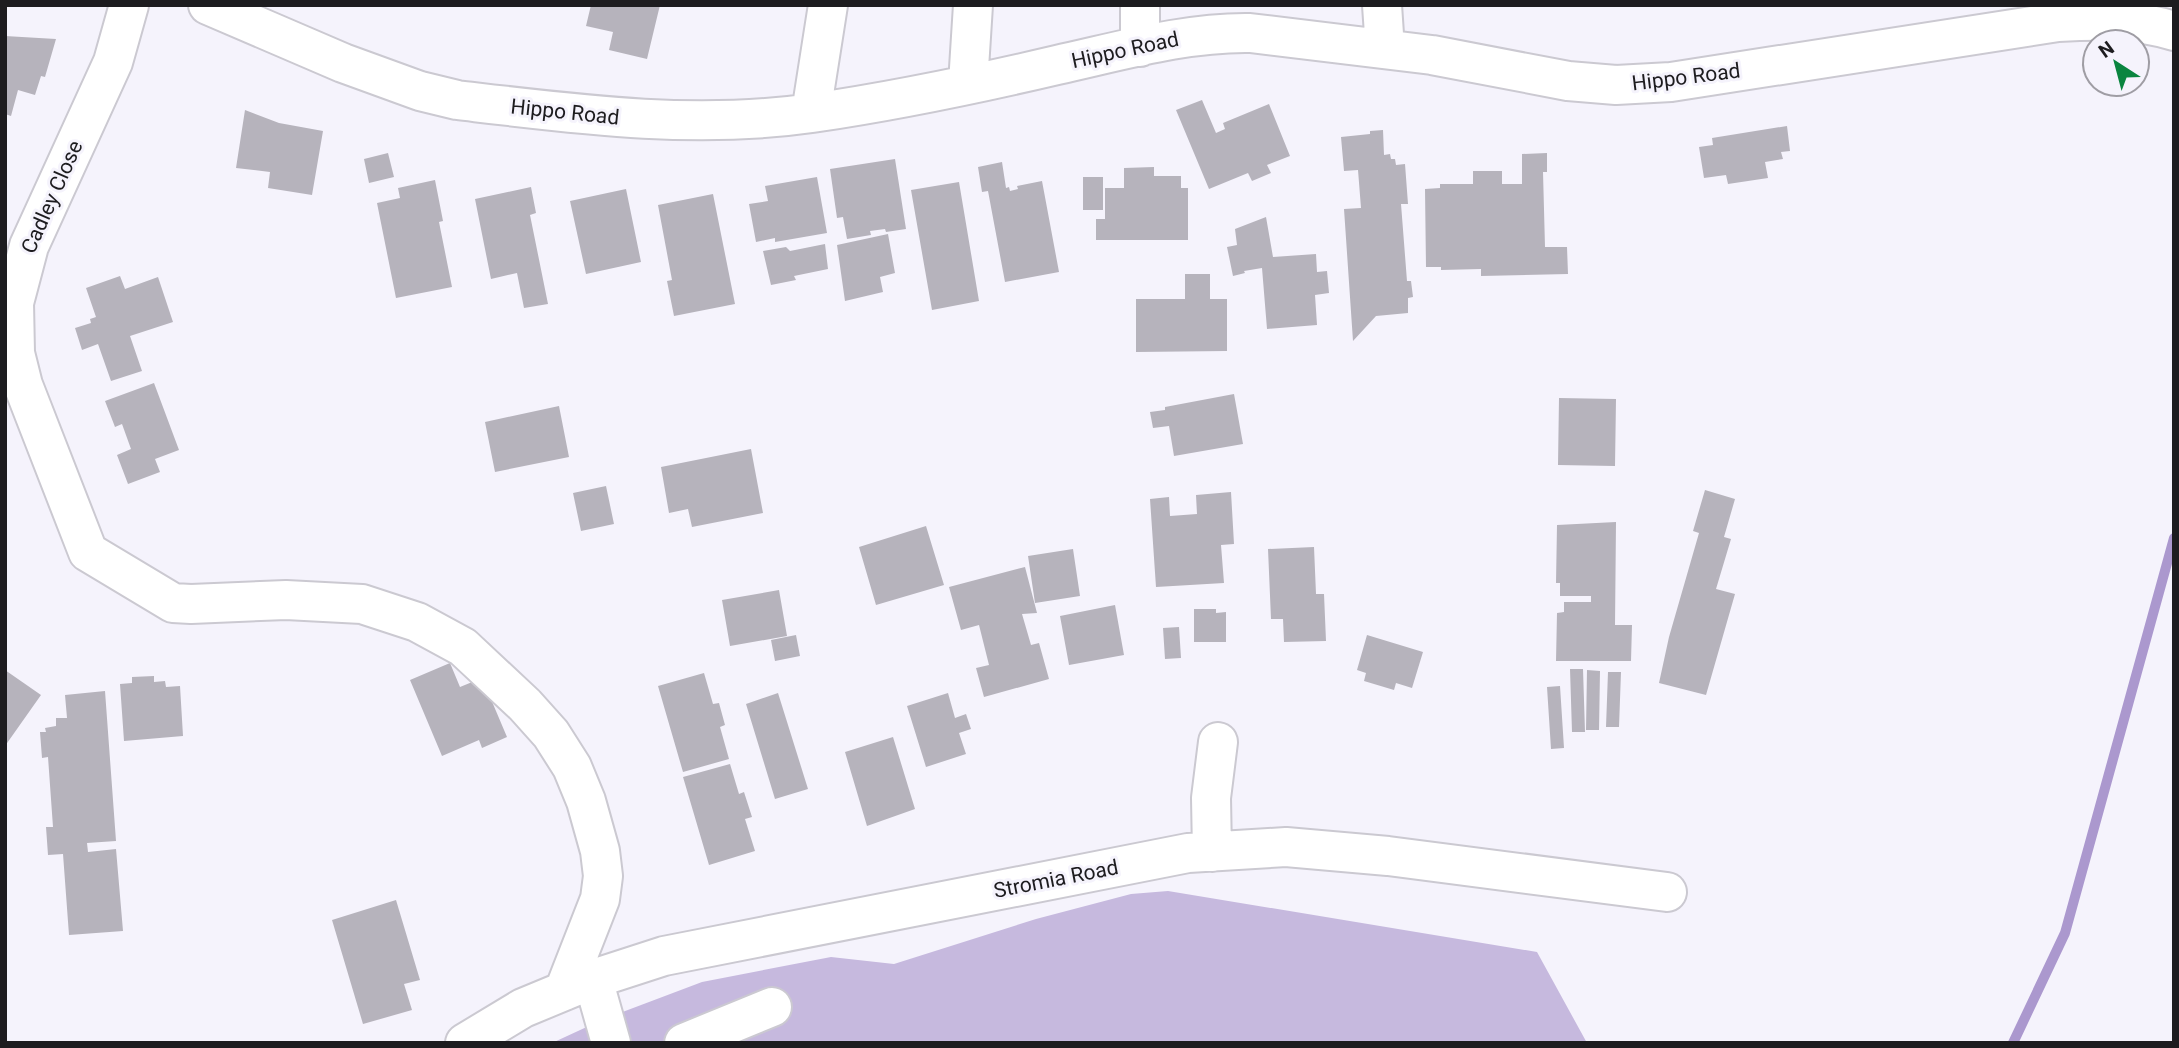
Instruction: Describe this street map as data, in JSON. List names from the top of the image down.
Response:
{
  "streets": {
    "street": ["Hippo Road", "Cadley Close", "Stromia Road"]
  },
  "crossings": [
    ["Cadley Close", "Stromia Road"]
  ],
  "north": "top left"
}
